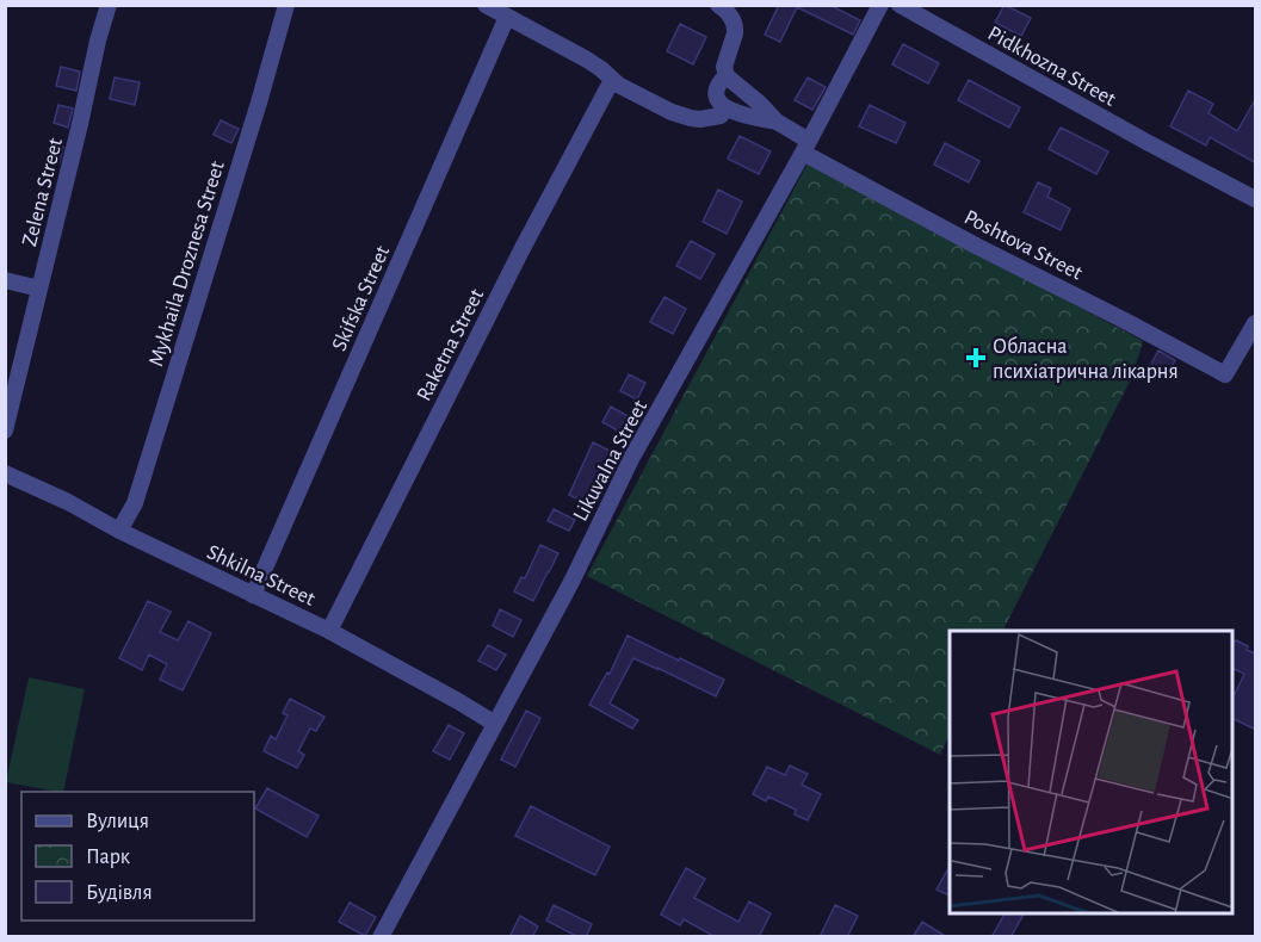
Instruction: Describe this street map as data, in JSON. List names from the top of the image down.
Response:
{
  "streets": {
    "street": [
      "Pidkhozna Street",
      "Zelena Street",
      "Poshtova Street",
      "Mykhaila Droznesa Street",
      "Skifska Street",
      "Raketna Street",
      "Likuvalna Street",
      "Shkilna Street"
    ]
  },
  "crossings": [
    ["Poshtova Street", "Likuvalna Street"],
    ["Mykhaila Droznesa Street", "Shkilna Street"],
    ["Skifska Street", "Shkilna Street"],
    ["Raketna Street", "Shkilna Street"],
    ["Likuvalna Street", "Shkilna Street"]
  ],
  "places": {
    "health": ["Обласна психіатрична лікарня"]
  },
  "legend": ["Вулиця", "Парк", "Будівля"]
}
